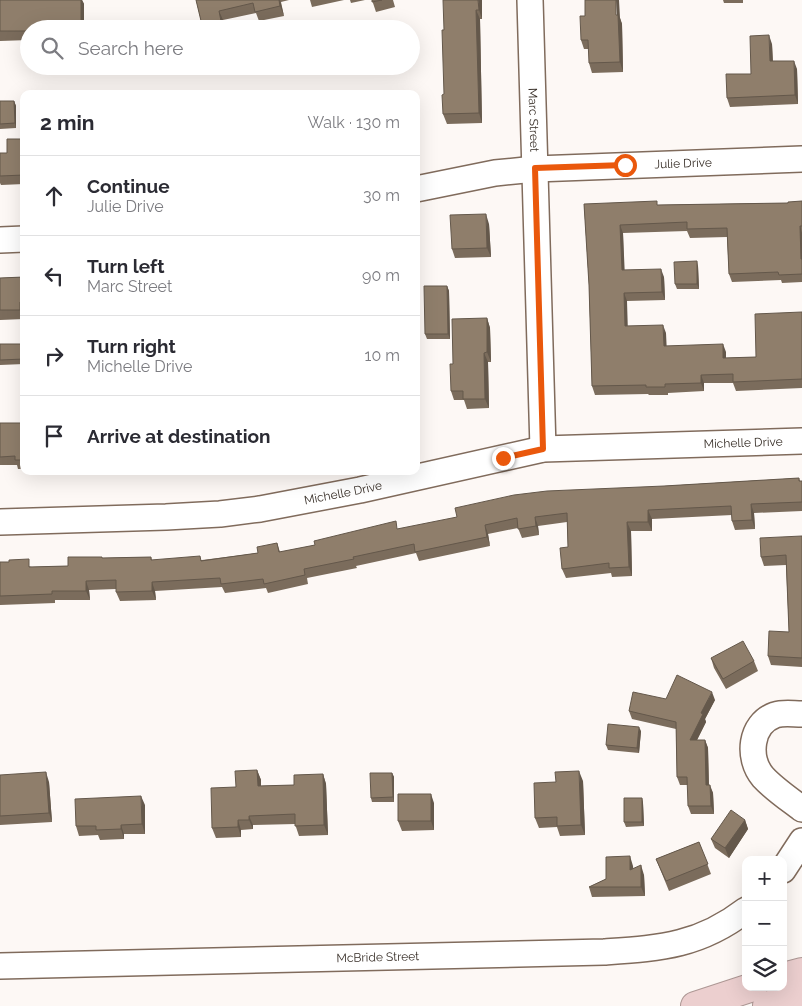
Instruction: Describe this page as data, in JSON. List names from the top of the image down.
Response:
{
  "streets": {
    "street": [
      "Marc Street",
      "Julie Drive",
      "Michelle Drive",
      "McBride Street"
    ]
  },
  "crossings": [
    ["Marc Street", "Julie Drive"],
    ["Marc Street", "Michelle Drive"]
  ],
  "page": {
    "search": "Search here",
    "heading": ["2 min", "Walk · 130 m"],
    "list": [
      ["Continue", "Julie Drive", "30 m"],
      ["Turn left", "Marc Street", "90 m"],
      ["Turn right", "Michelle Drive", "10 m"],
      "Arrive at destination"
    ],
    "map_buttons": ["+", "−"]
  }
}
